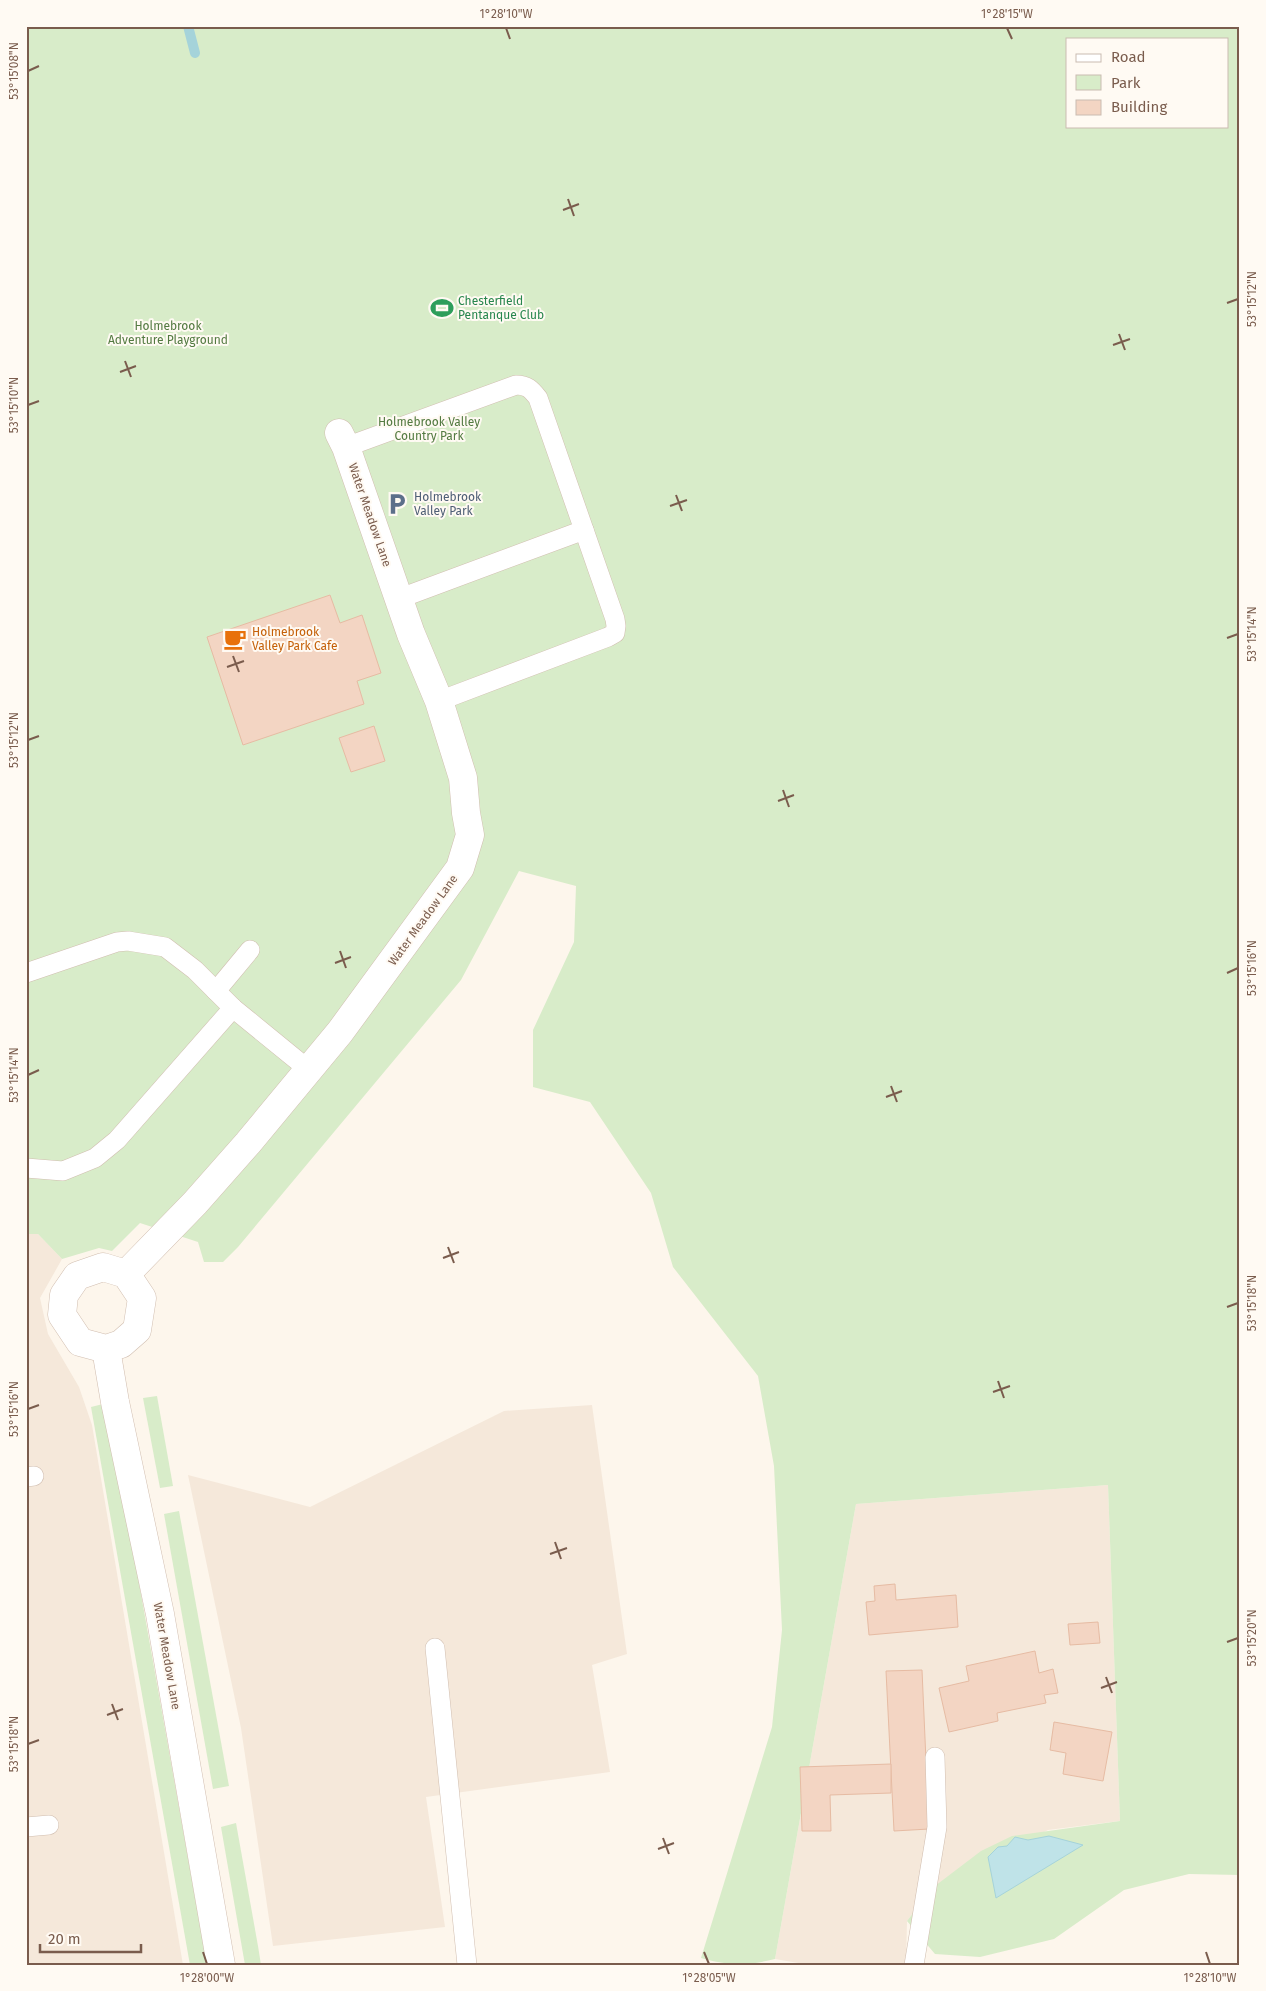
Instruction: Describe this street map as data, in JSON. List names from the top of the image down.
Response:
{
  "streets": {
    "street": ["Water Meadow Lane"]
  },
  "parks": ["Holmebrook Adventure Playground", "Holmebrook Valley Country Park"],
  "places": {
    "sports": ["Chesterfield Pentanque Club"],
    "parking": ["Holmebrook Valley Park"],
    "cafe": ["Holmebrook Valley Park Cafe"]
  },
  "legend": ["Road", "Park", "Building"],
  "scale_bar": "20 m",
  "coordinates": [
    "1°28'10\"W",
    "1°28'15\"W",
    "53°15'08\"N",
    "53°15'12\"N",
    "53°15'10\"N",
    "53°15'14\"N",
    "53°15'16\"N",
    "53°15'18\"N",
    "53°15'20\"N",
    "1°28'00\"W",
    "1°28'05\"W"
  ]
}
